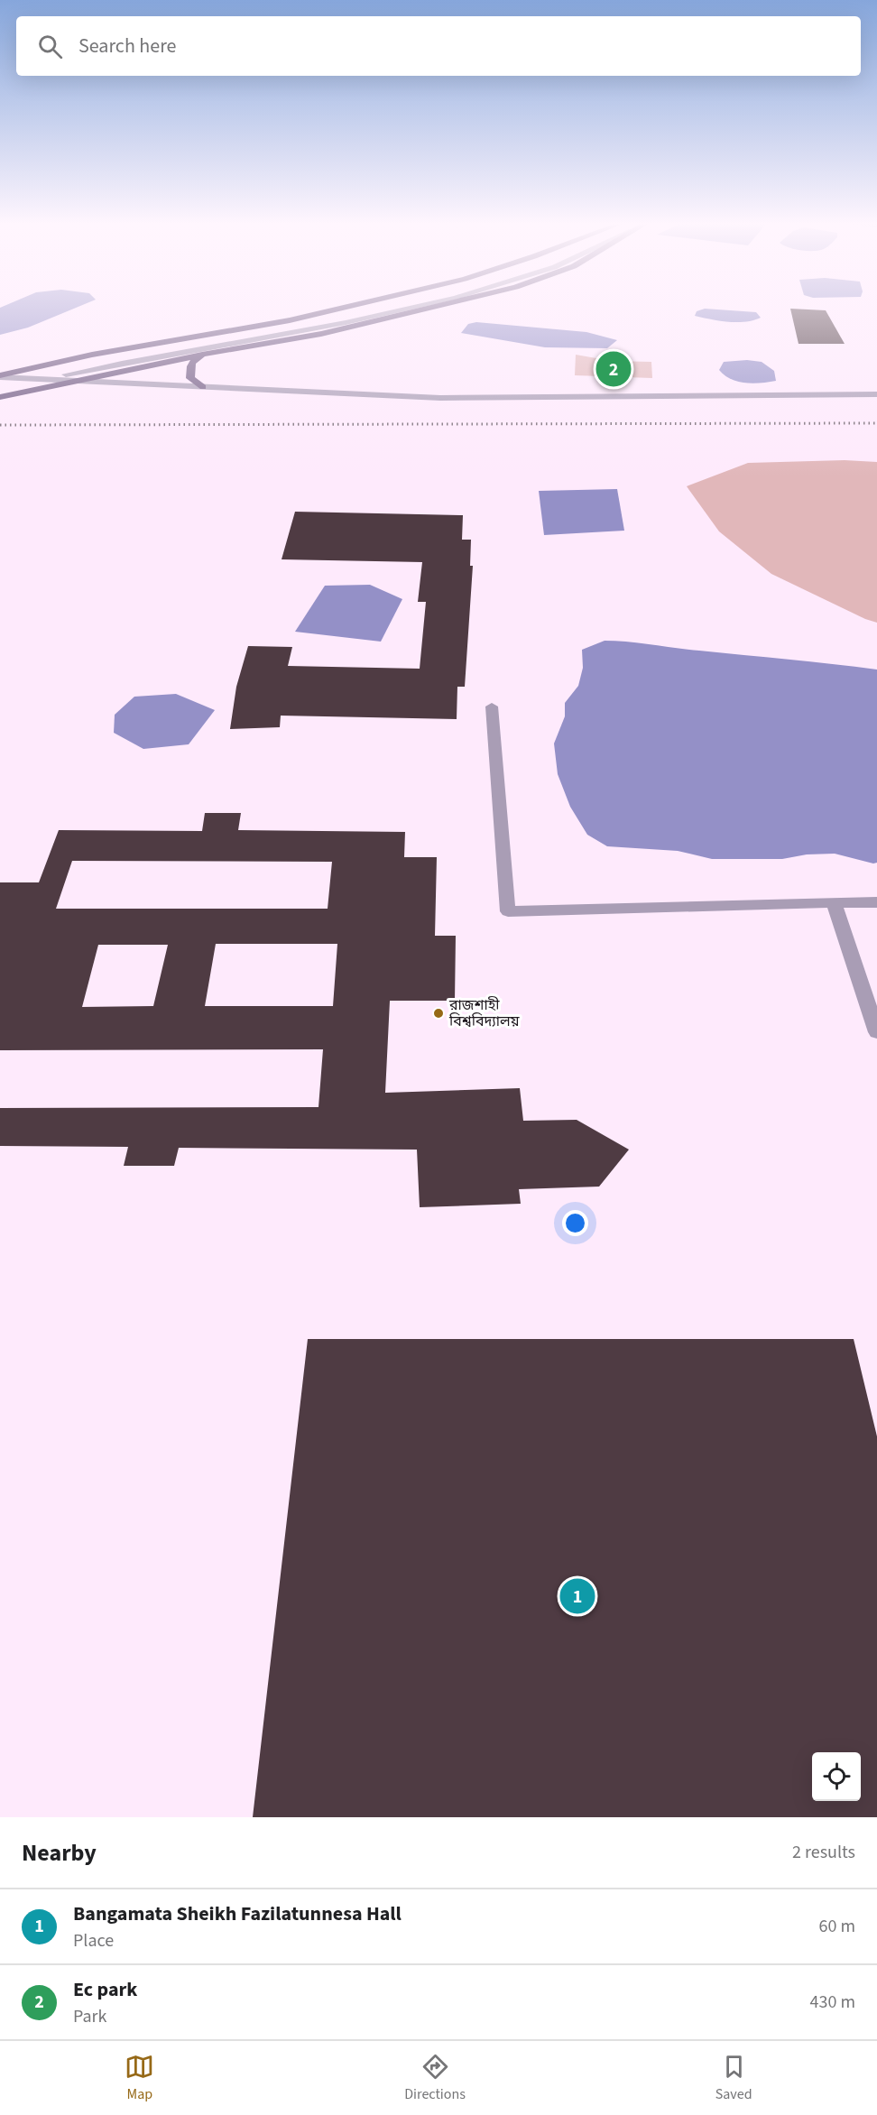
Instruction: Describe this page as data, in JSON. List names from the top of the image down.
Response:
{
  "places": ["রাজশাহী বিশ্ববিদ্যালয়"],
  "page": {
    "search": "Search here",
    "pins": ["2", "1"],
    "heading": ["Nearby", "2 results"],
    "list": [
      {
        "mark": "1",
        "name": "Bangamata Sheikh Fazilatunnesa Hall",
        "note": "Place",
        "value": "60 m"
      },
      {
        "mark": "2",
        "name": "Ec park",
        "note": "Park",
        "value": "430 m"
      }
    ],
    "nav": ["Map", "Directions", "Saved"]
  }
}
